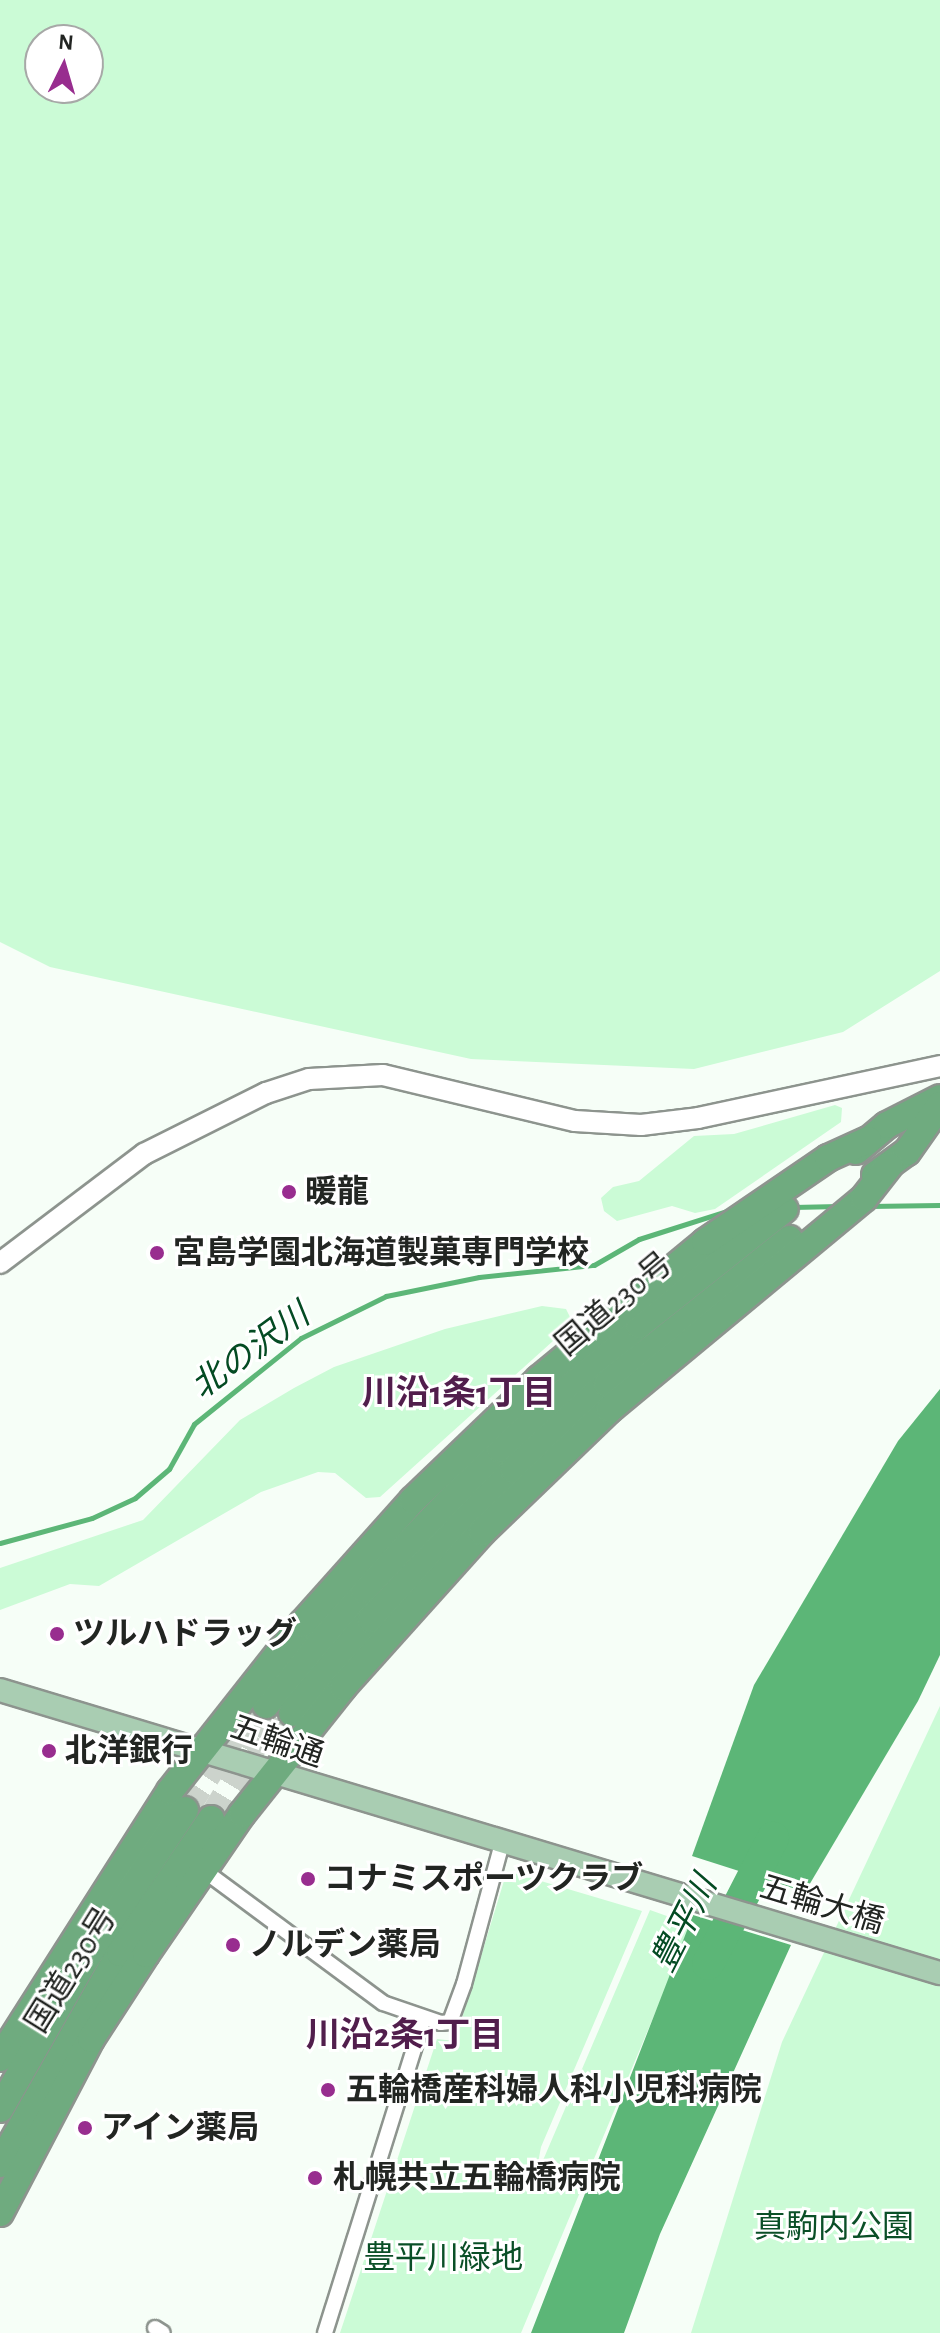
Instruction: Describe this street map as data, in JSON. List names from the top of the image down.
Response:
{
  "streets": {
    "highway": ["国道230号"],
    "main road": ["五輪通", "五輪大橋"]
  },
  "crossings": [
    ["五輪通", "五輪大橋"]
  ],
  "districts": ["川沿1条1丁目", "川沿2条1丁目"],
  "water": ["北の沢川", "豊平川"],
  "parks": ["真駒内公園", "豊平川緑地"],
  "places": [
    "暖龍",
    "宮島学園北海道製菓専門学校",
    "ツルハドラッグ",
    "北洋銀行",
    "コナミスポーツクラブ",
    "ノルデン薬局",
    "五輪橋産科婦人科小児科病院",
    "アイン薬局",
    "札幌共立五輪橋病院"
  ],
  "north": "top"
}
